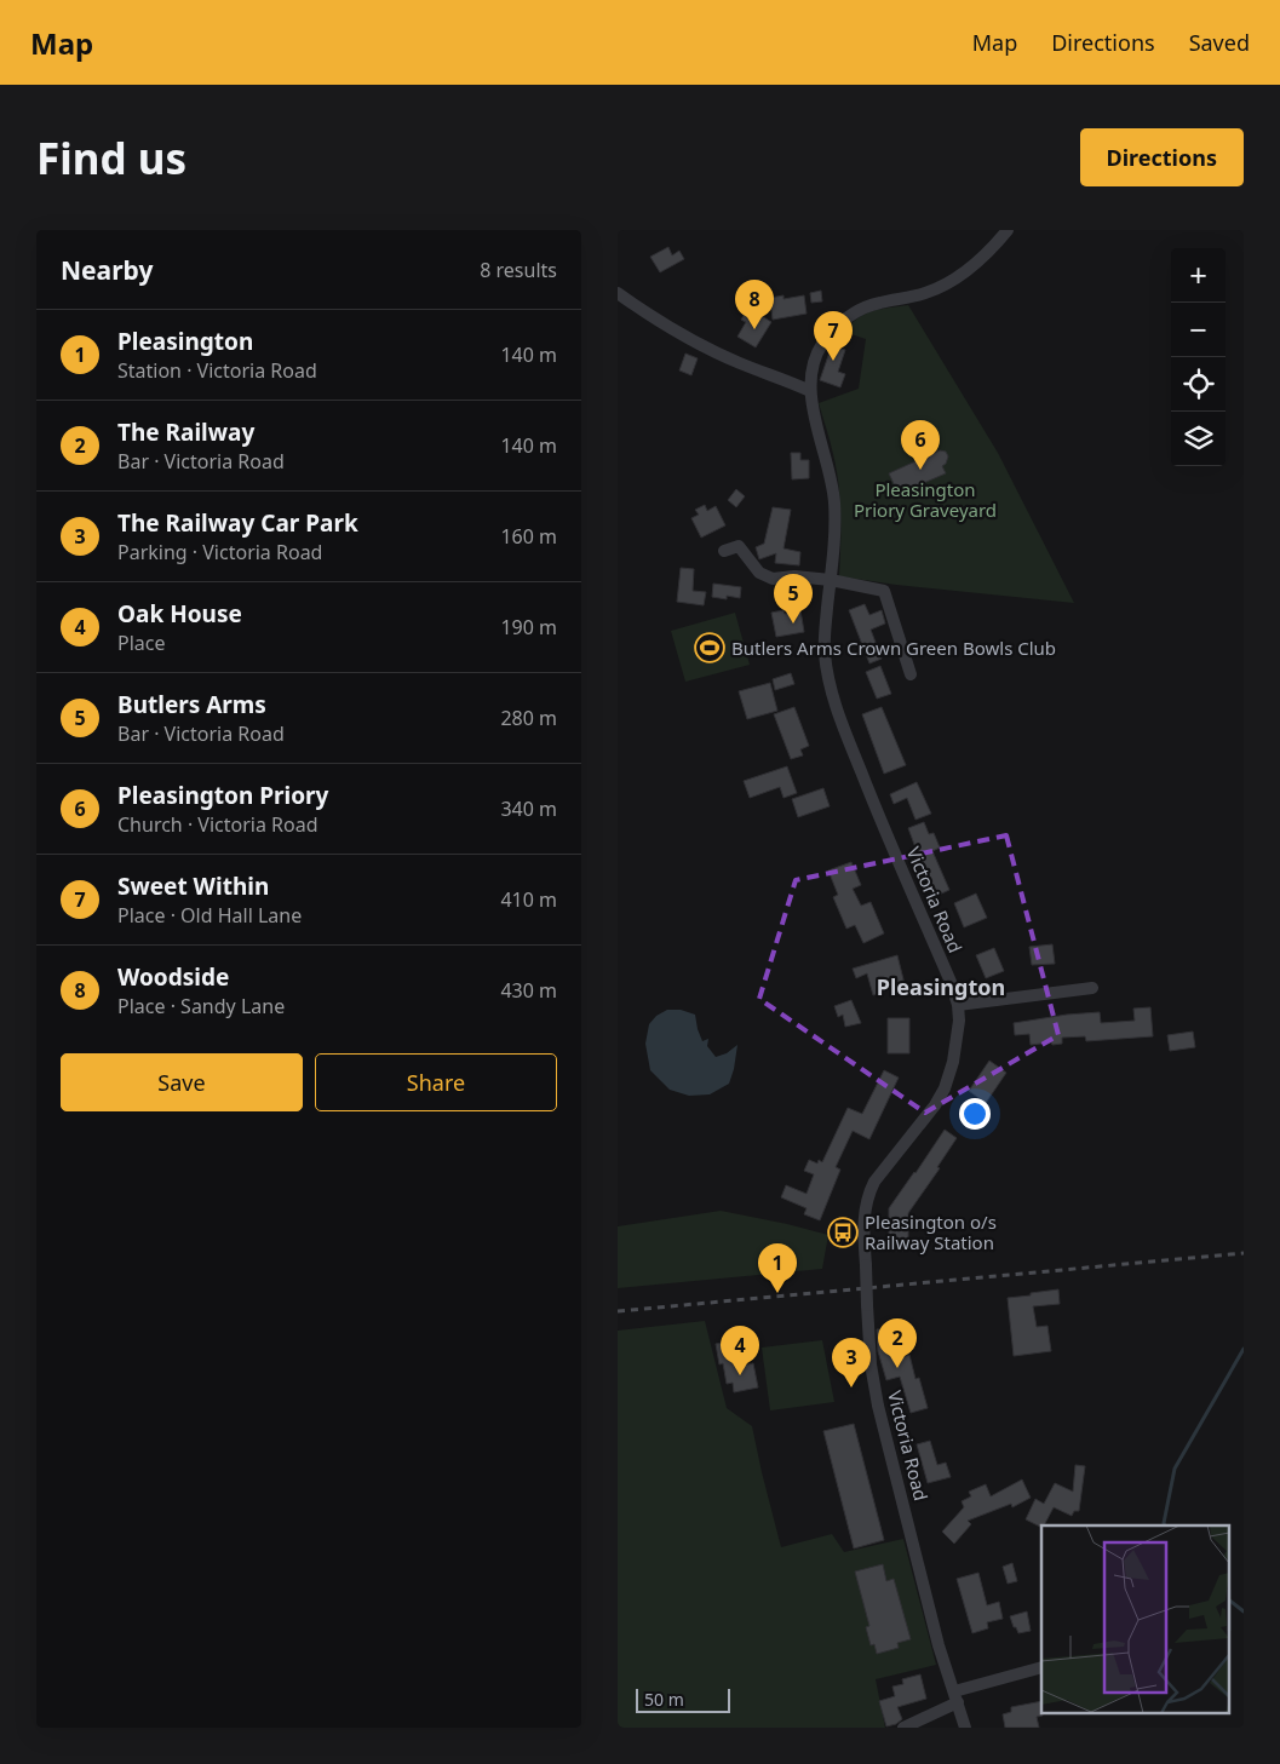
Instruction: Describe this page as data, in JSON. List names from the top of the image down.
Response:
{
  "streets": {
    "street": ["Victoria Road"]
  },
  "districts": ["Pleasington"],
  "parks": ["Pleasington Priory Graveyard"],
  "places": {
    "sports": ["Butlers Arms Crown Green Bowls Club"],
    "bus stop": ["Pleasington o/s Railway Station"]
  },
  "scale_bar": "50 m",
  "page": {
    "header": "Map",
    "nav": ["Map", "Directions", "Saved"],
    "buttons": [
      "Directions",
      ["Save", "Share"]
    ],
    "title": "Find us",
    "heading": ["Nearby", "8 results"],
    "map_buttons": ["+", "−"],
    "pins": [
      "8",
      "7",
      "6",
      "5",
      "1",
      "2",
      "4",
      "3"
    ],
    "list": [
      {
        "mark": "1",
        "name": "Pleasington",
        "note": "Station · Victoria Road",
        "value": "140 m"
      },
      {
        "mark": "2",
        "name": "The Railway",
        "note": "Bar · Victoria Road",
        "value": "140 m"
      },
      {
        "mark": "3",
        "name": "The Railway Car Park",
        "note": "Parking · Victoria Road",
        "value": "160 m"
      },
      {
        "mark": "4",
        "name": "Oak House",
        "note": "Place",
        "value": "190 m"
      },
      {
        "mark": "5",
        "name": "Butlers Arms",
        "note": "Bar · Victoria Road",
        "value": "280 m"
      },
      {
        "mark": "6",
        "name": "Pleasington Priory",
        "note": "Church · Victoria Road",
        "value": "340 m"
      },
      {
        "mark": "7",
        "name": "Sweet Within",
        "note": "Place · Old Hall Lane",
        "value": "410 m"
      },
      {
        "mark": "8",
        "name": "Woodside",
        "note": "Place · Sandy Lane",
        "value": "430 m"
      }
    ],
    "scale": "50 m"
  }
}
